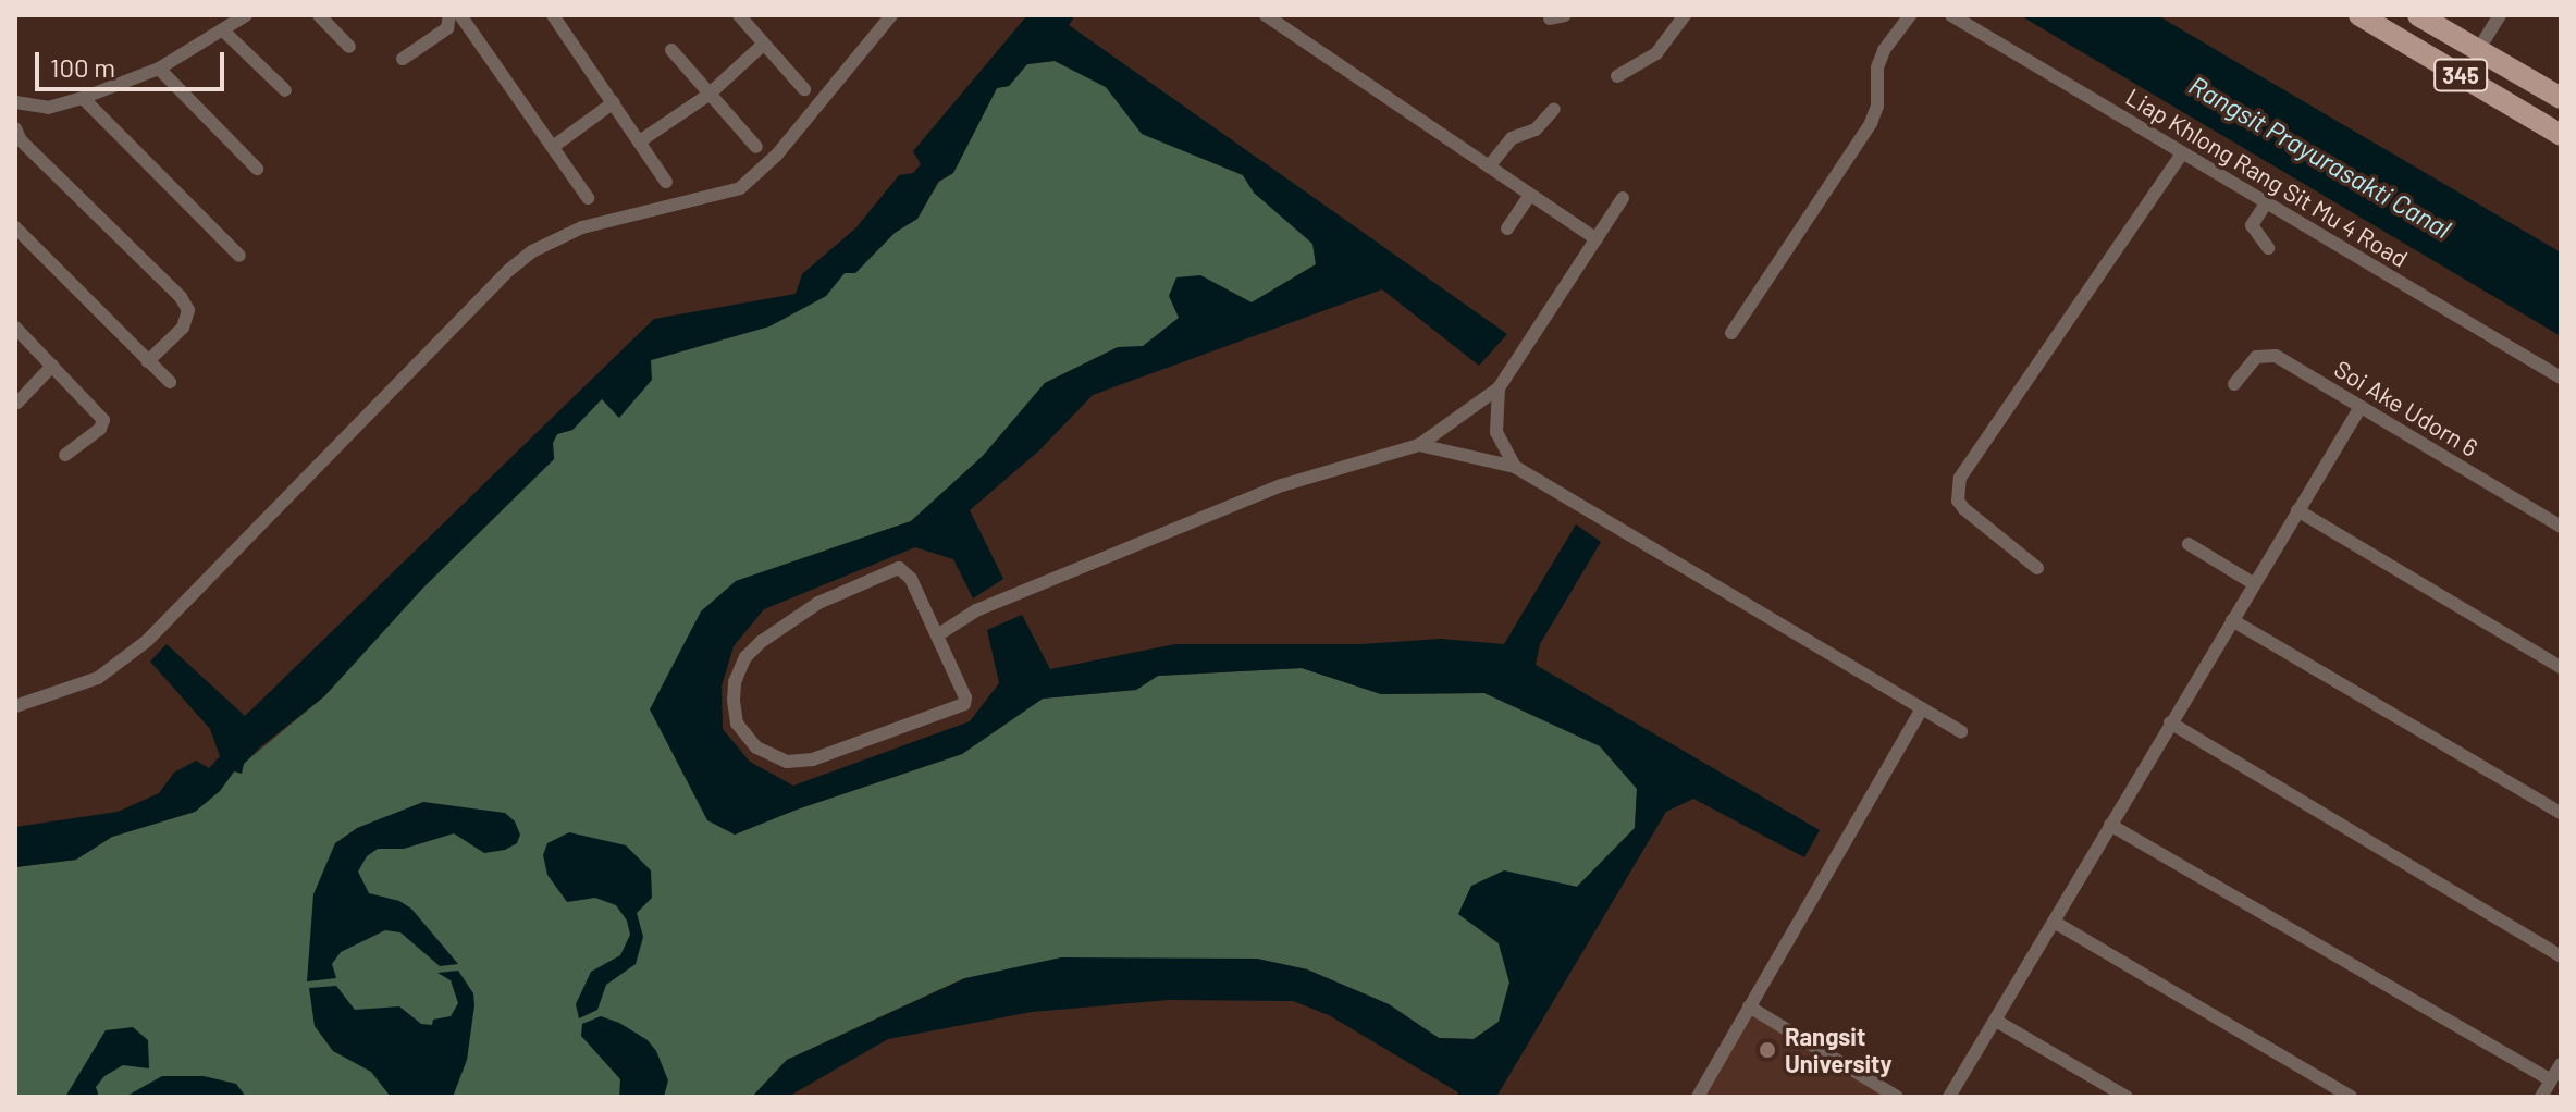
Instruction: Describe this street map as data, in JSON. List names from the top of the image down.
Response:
{
  "streets": {
    "main road": ["345"],
    "street": ["Liap Khlong Rang Sit Mu 4 Road", "Soi Ake Udorn 6"]
  },
  "water": ["Rangsit Prayurasakti Canal"],
  "places": ["Rangsit University"],
  "scale_bar": "100 m"
}
